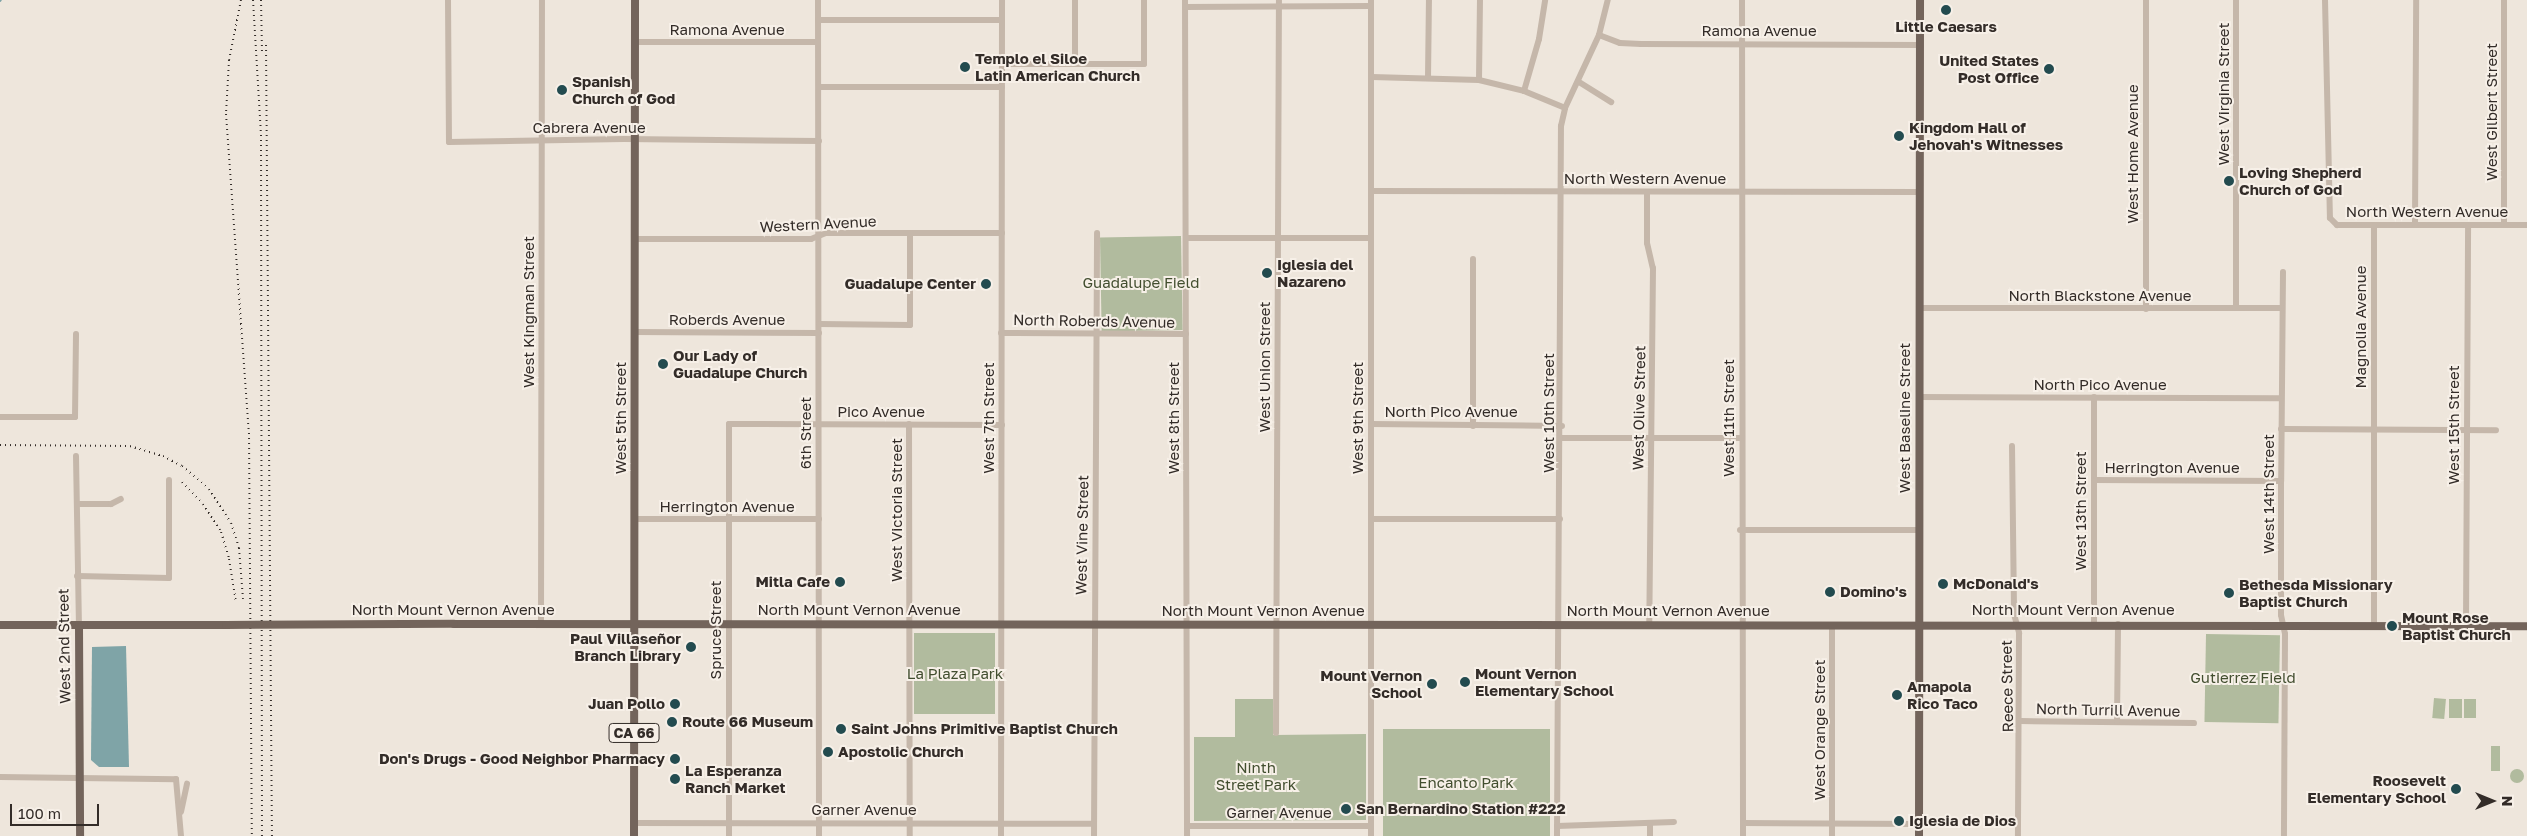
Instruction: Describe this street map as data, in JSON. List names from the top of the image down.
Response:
{
  "streets": {
    "main road": [
      "West 5th Street",
      "West Baseline Street",
      "North Mount Vernon Avenue",
      "West 2nd Street",
      "CA 66"
    ],
    "street": [
      "Ramona Avenue",
      "West Virginia Street",
      "West Gilbert Street",
      "Cabrera Avenue",
      "West Home Avenue",
      "North Western Avenue",
      "Western Avenue",
      "North Blackstone Avenue",
      "West Kingman Street",
      "Roberds Avenue",
      "North Roberds Avenue",
      "Magnolia Avenue",
      "West Union Street",
      "North Pico Avenue",
      "West Olive Street",
      "Pico Avenue",
      "West 10th Street",
      "West 7th Street",
      "West 8th Street",
      "West 9th Street",
      "West 11th Street",
      "West 15th Street",
      "6th Street",
      "Herrington Avenue",
      "West 14th Street",
      "West Victoria Street",
      "West 13th Street",
      "West Vine Street",
      "Spruce Street",
      "Reece Street",
      "North Turrill Avenue",
      "West Orange Street",
      "Garner Avenue"
    ]
  },
  "crossings": [
    ["Ramona Avenue", "West 10th Street"],
    ["Ramona Avenue", "West 5th Street"],
    ["Ramona Avenue", "West 11th Street"],
    ["Ramona Avenue", "West Baseline Street"],
    ["Ramona Avenue", "6th Street"],
    ["West Virginia Street", "North Blackstone Avenue"],
    ["West Gilbert Street", "North Western Avenue"],
    ["Cabrera Avenue", "West Kingman Street"],
    ["Cabrera Avenue", "West 5th Street"],
    ["Cabrera Avenue", "6th Street"],
    ["West Home Avenue", "North Blackstone Avenue"],
    ["North Western Avenue", "Magnolia Avenue"],
    ["North Western Avenue", "West Olive Street"],
    ["North Western Avenue", "West 10th Street"],
    ["North Western Avenue", "West 9th Street"],
    ["North Western Avenue", "West 11th Street"],
    ["North Western Avenue", "West Baseline Street"],
    ["North Western Avenue", "West 15th Street"],
    ["Western Avenue", "West 5th Street"],
    ["Western Avenue", "West 7th Street"],
    ["Western Avenue", "6th Street"],
    ["North Blackstone Avenue", "West Baseline Street"],
    ["North Blackstone Avenue", "West 14th Street"],
    ["West Kingman Street", "North Mount Vernon Avenue"],
    ["Roberds Avenue", "West 5th Street"],
    ["Roberds Avenue", "6th Street"],
    ["North Roberds Avenue", "West 7th Street"],
    ["North Roberds Avenue", "West 8th Street"],
    ["North Roberds Avenue", "West Vine Street"],
    ["Magnolia Avenue", "North Mount Vernon Avenue"],
    ["West Union Street", "North Mount Vernon Avenue"],
    ["North Pico Avenue", "West 10th Street"],
    ["North Pico Avenue", "West 9th Street"],
    ["North Pico Avenue", "West Baseline Street"],
    ["North Pico Avenue", "West 14th Street"],
    ["North Pico Avenue", "West 13th Street"],
    ["West Olive Street", "North Mount Vernon Avenue"],
    ["Pico Avenue", "West 7th Street"],
    ["Pico Avenue", "6th Street"],
    ["Pico Avenue", "West Victoria Street"],
    ["Pico Avenue", "Spruce Street"],
    ["West 10th Street", "North Mount Vernon Avenue"],
    ["West 5th Street", "Herrington Avenue"],
    ["West 5th Street", "North Mount Vernon Avenue"],
    ["West 5th Street", "Garner Avenue"],
    ["West 7th Street", "North Mount Vernon Avenue"],
    ["West 7th Street", "Garner Avenue"],
    ["West 8th Street", "North Mount Vernon Avenue"],
    ["West 8th Street", "Garner Avenue"],
    ["West 9th Street", "North Mount Vernon Avenue"],
    ["West 9th Street", "Garner Avenue"],
    ["West 11th Street", "North Mount Vernon Avenue"],
    ["West Baseline Street", "North Mount Vernon Avenue"],
    ["West 15th Street", "North Mount Vernon Avenue"],
    ["6th Street", "Herrington Avenue"],
    ["6th Street", "North Mount Vernon Avenue"],
    ["6th Street", "Garner Avenue"],
    ["Herrington Avenue", "West 14th Street"],
    ["Herrington Avenue", "West 13th Street"],
    ["Herrington Avenue", "Spruce Street"],
    ["West 14th Street", "North Mount Vernon Avenue"],
    ["West Victoria Street", "North Mount Vernon Avenue"],
    ["West Victoria Street", "Garner Avenue"],
    ["West 13th Street", "North Mount Vernon Avenue"],
    ["West Vine Street", "North Mount Vernon Avenue"],
    ["West Vine Street", "Garner Avenue"],
    ["North Mount Vernon Avenue", "Spruce Street"],
    ["North Mount Vernon Avenue", "West 2nd Street"],
    ["North Mount Vernon Avenue", "Reece Street"],
    ["North Mount Vernon Avenue", "West Orange Street"],
    ["Spruce Street", "Garner Avenue"],
    ["Reece Street", "North Turrill Avenue"]
  ],
  "parks": [
    "Guadalupe Field",
    "La Plaza Park",
    "Gutierrez Field",
    "Ninth Street Park",
    "Encanto Park"
  ],
  "places": [
    "Little Caesars",
    "Templo el Siloe Latin American Church",
    "United States Post Office",
    "Spanish Church of God",
    "Kingdom Hall of Jehovah's Witnesses",
    "Loving Shepherd Church of God",
    "Iglesia del Nazareno",
    "Guadalupe Center",
    "Our Lady of Guadalupe Church",
    "Mitla Cafe",
    "McDonald's",
    "Domino's",
    "Bethesda Missionary Baptist Church",
    "Mount Rose Baptist Church",
    "Paul Villaseñor Branch Library",
    "Mount Vernon Elementary School",
    "Mount Vernon School",
    "Amapola Rico Taco",
    "Juan Pollo",
    "Route 66 Museum",
    "Saint Johns Primitive Baptist Church",
    "Apostolic Church",
    "Don's Drugs - Good Neighbor Pharmacy",
    "La Esperanza Ranch Market",
    "Roosevelt Elementary School",
    "San Bernardino Station #222",
    "Iglesia de Dios"
  ],
  "scale_bar": "100 m",
  "north": "right"
}
